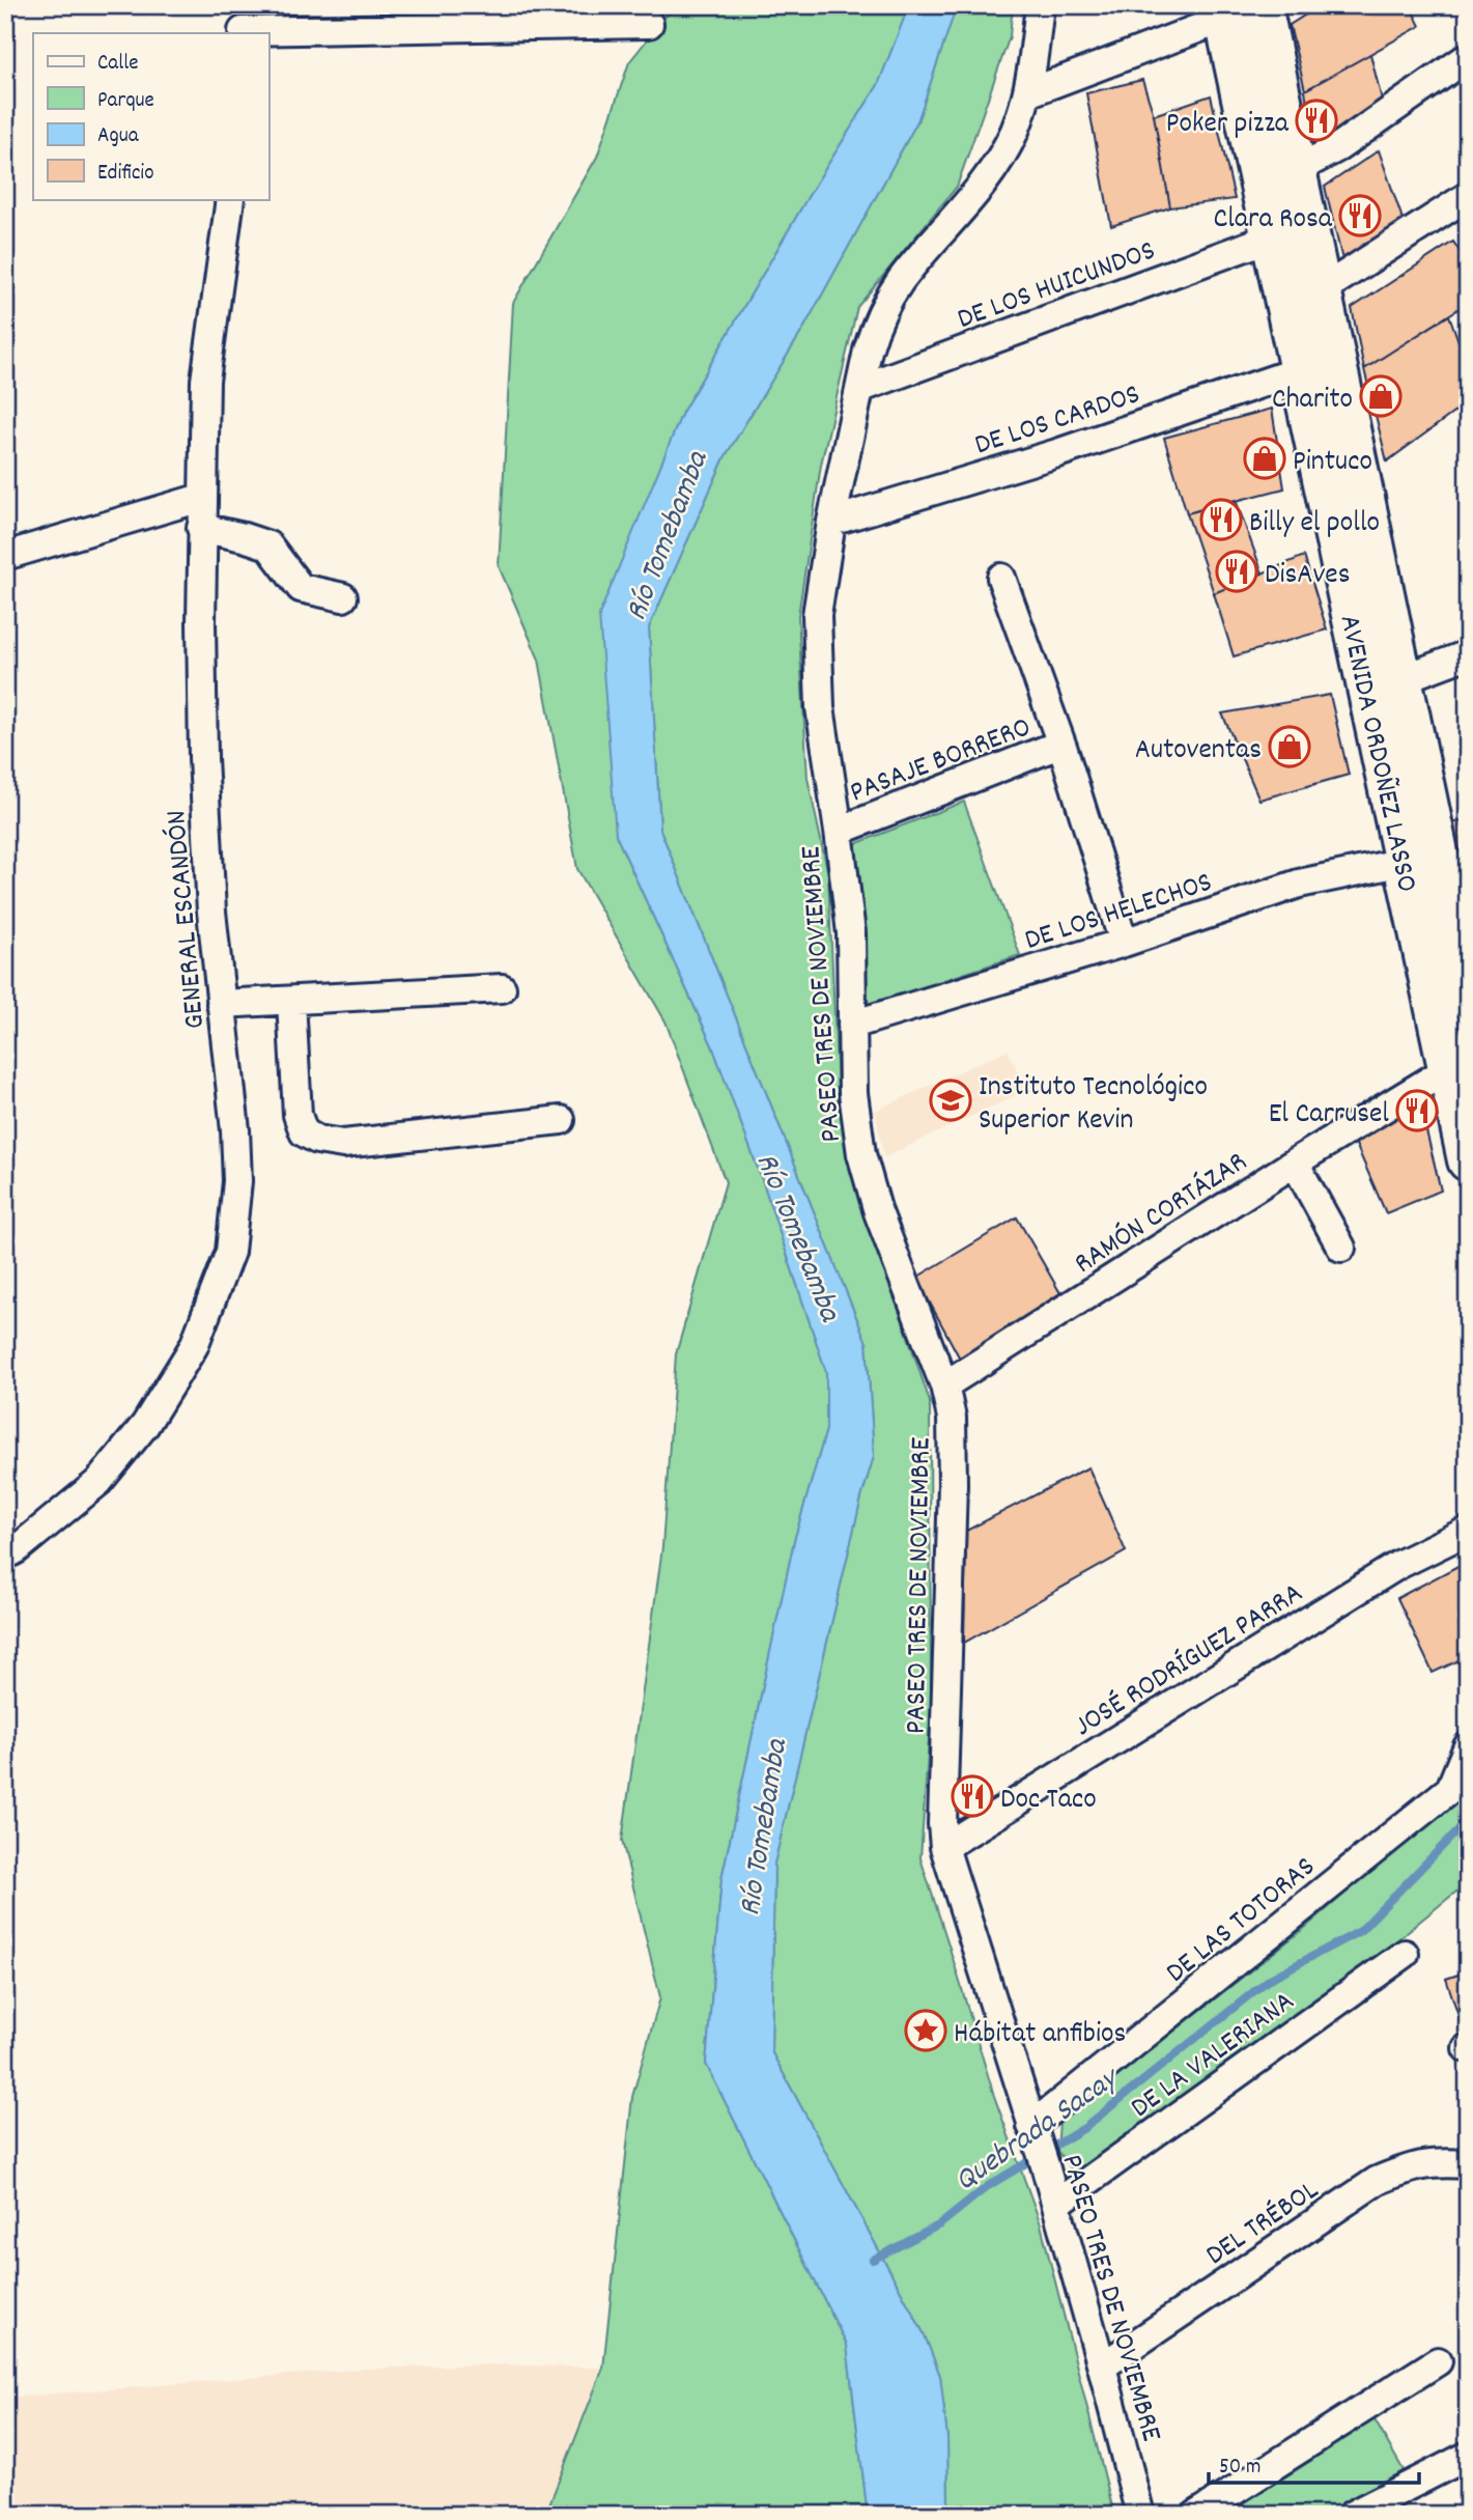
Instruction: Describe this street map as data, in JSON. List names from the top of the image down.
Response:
{
  "streets": {
    "main road": ["AVENIDA ORDOÑEZ LASSO"],
    "street": [
      "DE LOS HUICUNDOS",
      "DE LOS CARDOS",
      "PASAJE BORRERO",
      "DE LOS HELECHOS",
      "GENERAL ESCANDÓN",
      "PASEO TRES DE NOVIEMBRE",
      "RAMÓN CORTÁZAR",
      "JOSÉ RODRÍGUEZ PARRA",
      "DE LAS TOTORAS",
      "DE LA VALERIANA",
      "DEL TRÉBOL"
    ]
  },
  "crossings": [
    ["DE LOS HUICUNDOS", "AVENIDA ORDOÑEZ LASSO"],
    ["DE LOS HUICUNDOS", "PASEO TRES DE NOVIEMBRE"],
    ["DE LOS CARDOS", "AVENIDA ORDOÑEZ LASSO"],
    ["DE LOS CARDOS", "PASEO TRES DE NOVIEMBRE"],
    ["AVENIDA ORDOÑEZ LASSO", "DE LOS HELECHOS"],
    ["AVENIDA ORDOÑEZ LASSO", "RAMÓN CORTÁZAR"],
    ["PASAJE BORRERO", "DE LOS HELECHOS"],
    ["PASAJE BORRERO", "PASEO TRES DE NOVIEMBRE"],
    ["DE LOS HELECHOS", "PASEO TRES DE NOVIEMBRE"],
    ["PASEO TRES DE NOVIEMBRE", "RAMÓN CORTÁZAR"],
    ["PASEO TRES DE NOVIEMBRE", "JOSÉ RODRÍGUEZ PARRA"],
    ["PASEO TRES DE NOVIEMBRE", "DE LAS TOTORAS"],
    ["PASEO TRES DE NOVIEMBRE", "DE LA VALERIANA"],
    ["PASEO TRES DE NOVIEMBRE", "DEL TRÉBOL"]
  ],
  "water": ["Río Tomebamba", "Quebrada Sacay"],
  "places": {
    "restaurant": [
      "Poker pizza",
      "Clara Rosa",
      "Billy el pollo",
      "DisAves",
      "El Carrusel",
      "Doc Taco"
    ],
    "shop": ["Charito", "Pintuco", "Autoventas"],
    "school or university": ["Instituto Tecnológico Superior Kevin"],
    "place": ["Hábitat anfibios"]
  },
  "legend": [
    "Calle",
    "Parque",
    "Agua",
    "Edificio"
  ],
  "scale_bar": "50 m"
}
